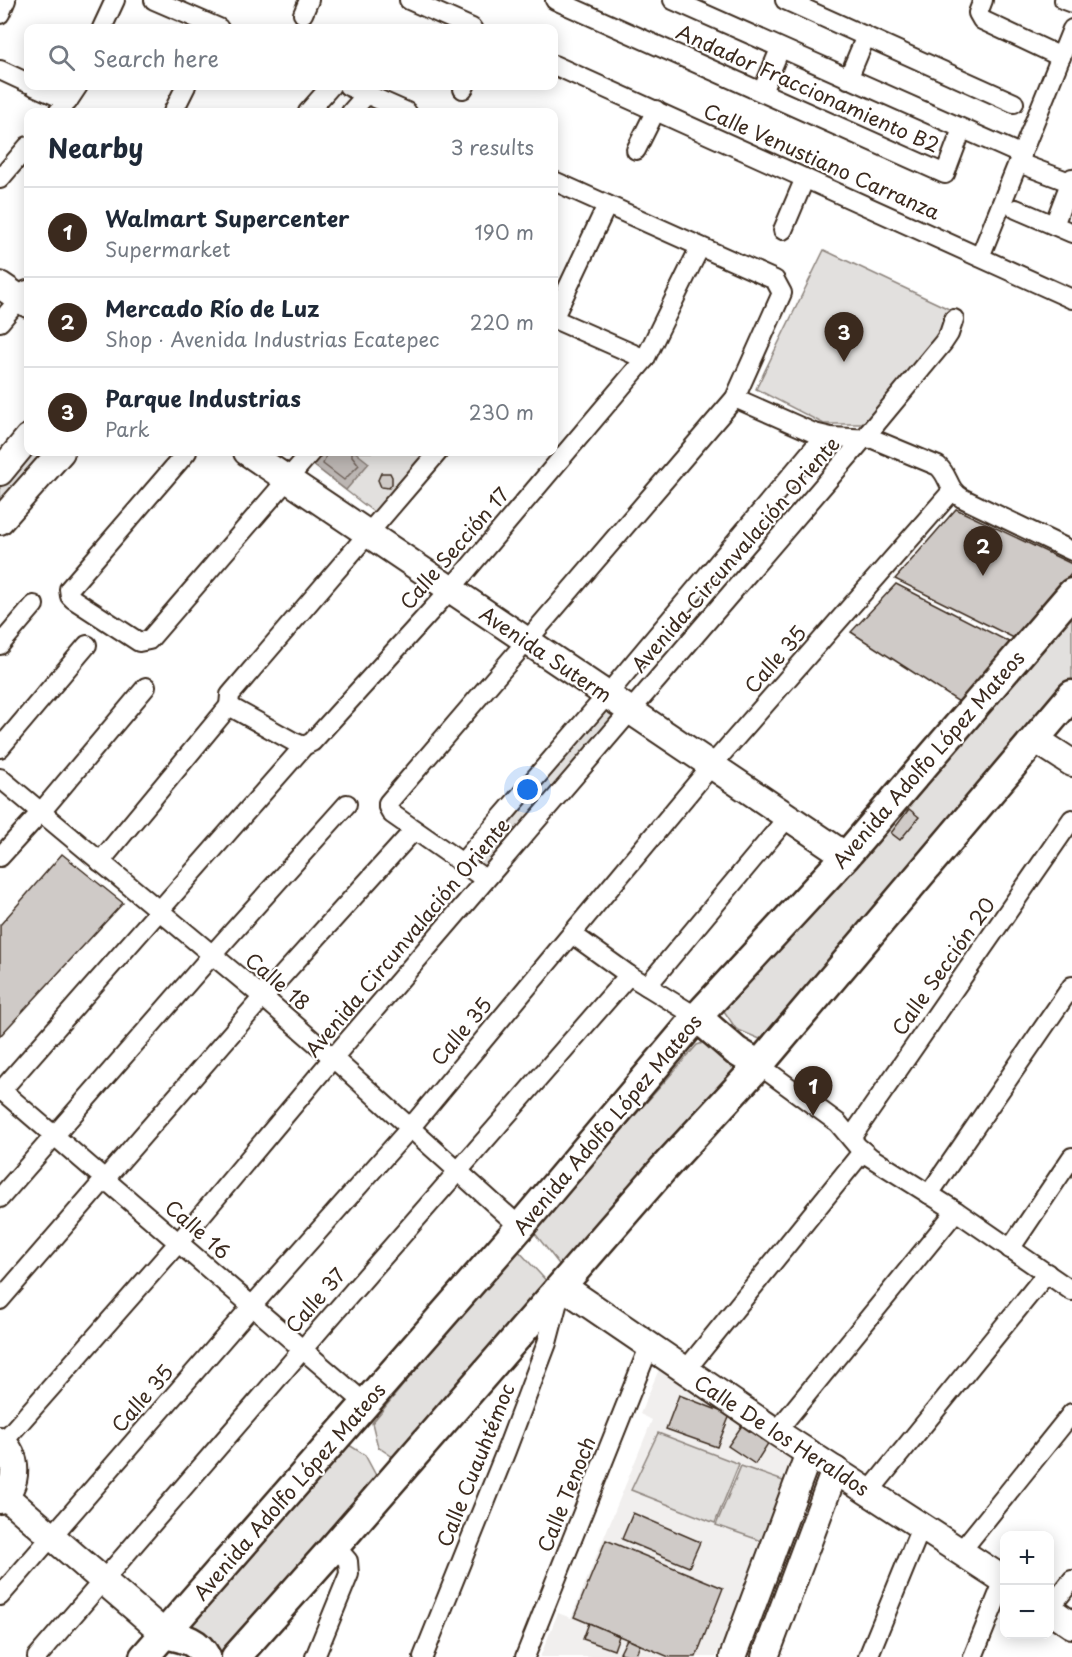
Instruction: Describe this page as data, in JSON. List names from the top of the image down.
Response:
{
  "streets": {
    "main road": ["Avenida Adolfo López Mateos"],
    "street": [
      "Andador Fraccionamiento B2",
      "Calle Venustiano Carranza",
      "Calle Sección 17",
      "Avenida Circunvalación Oriente",
      "Avenida Suterm",
      "Calle 35",
      "Calle Sección 20",
      "Calle 18",
      "Calle 16",
      "Calle 37",
      "Calle De los Heraldos",
      "Calle Cuauhtémoc",
      "Calle Tenoch"
    ]
  },
  "crossings": [
    ["Calle Sección 17", "Avenida Suterm"],
    ["Calle Sección 17", "Calle 18"],
    ["Calle Sección 17", "Calle 16"],
    ["Avenida Circunvalación Oriente", "Avenida Suterm"],
    ["Avenida Circunvalación Oriente", "Calle 18"],
    ["Avenida Circunvalación Oriente", "Calle 16"],
    ["Avenida Suterm", "Calle 35"],
    ["Avenida Suterm", "Avenida Adolfo López Mateos"],
    ["Calle 35", "Calle 18"],
    ["Calle 35", "Calle 16"],
    ["Avenida Adolfo López Mateos", "Calle 18"],
    ["Avenida Adolfo López Mateos", "Calle 16"],
    ["Calle Sección 20", "Calle De los Heraldos"],
    ["Calle 18", "Calle 37"],
    ["Calle 16", "Calle 37"],
    ["Calle De los Heraldos", "Calle Cuauhtémoc"],
    ["Calle De los Heraldos", "Calle Tenoch"]
  ],
  "page": {
    "search": "Search here",
    "heading": ["Nearby", "3 results"],
    "list": [
      {
        "mark": "1",
        "name": "Walmart Supercenter",
        "note": "Supermarket",
        "value": "190 m"
      },
      {
        "mark": "2",
        "name": "Mercado Río de Luz",
        "note": "Shop · Avenida Industrias Ecatepec",
        "value": "220 m"
      },
      {
        "mark": "3",
        "name": "Parque Industrias",
        "note": "Park",
        "value": "230 m"
      }
    ],
    "pins": ["3", "2", "1"],
    "map_buttons": ["+", "−"]
  }
}
